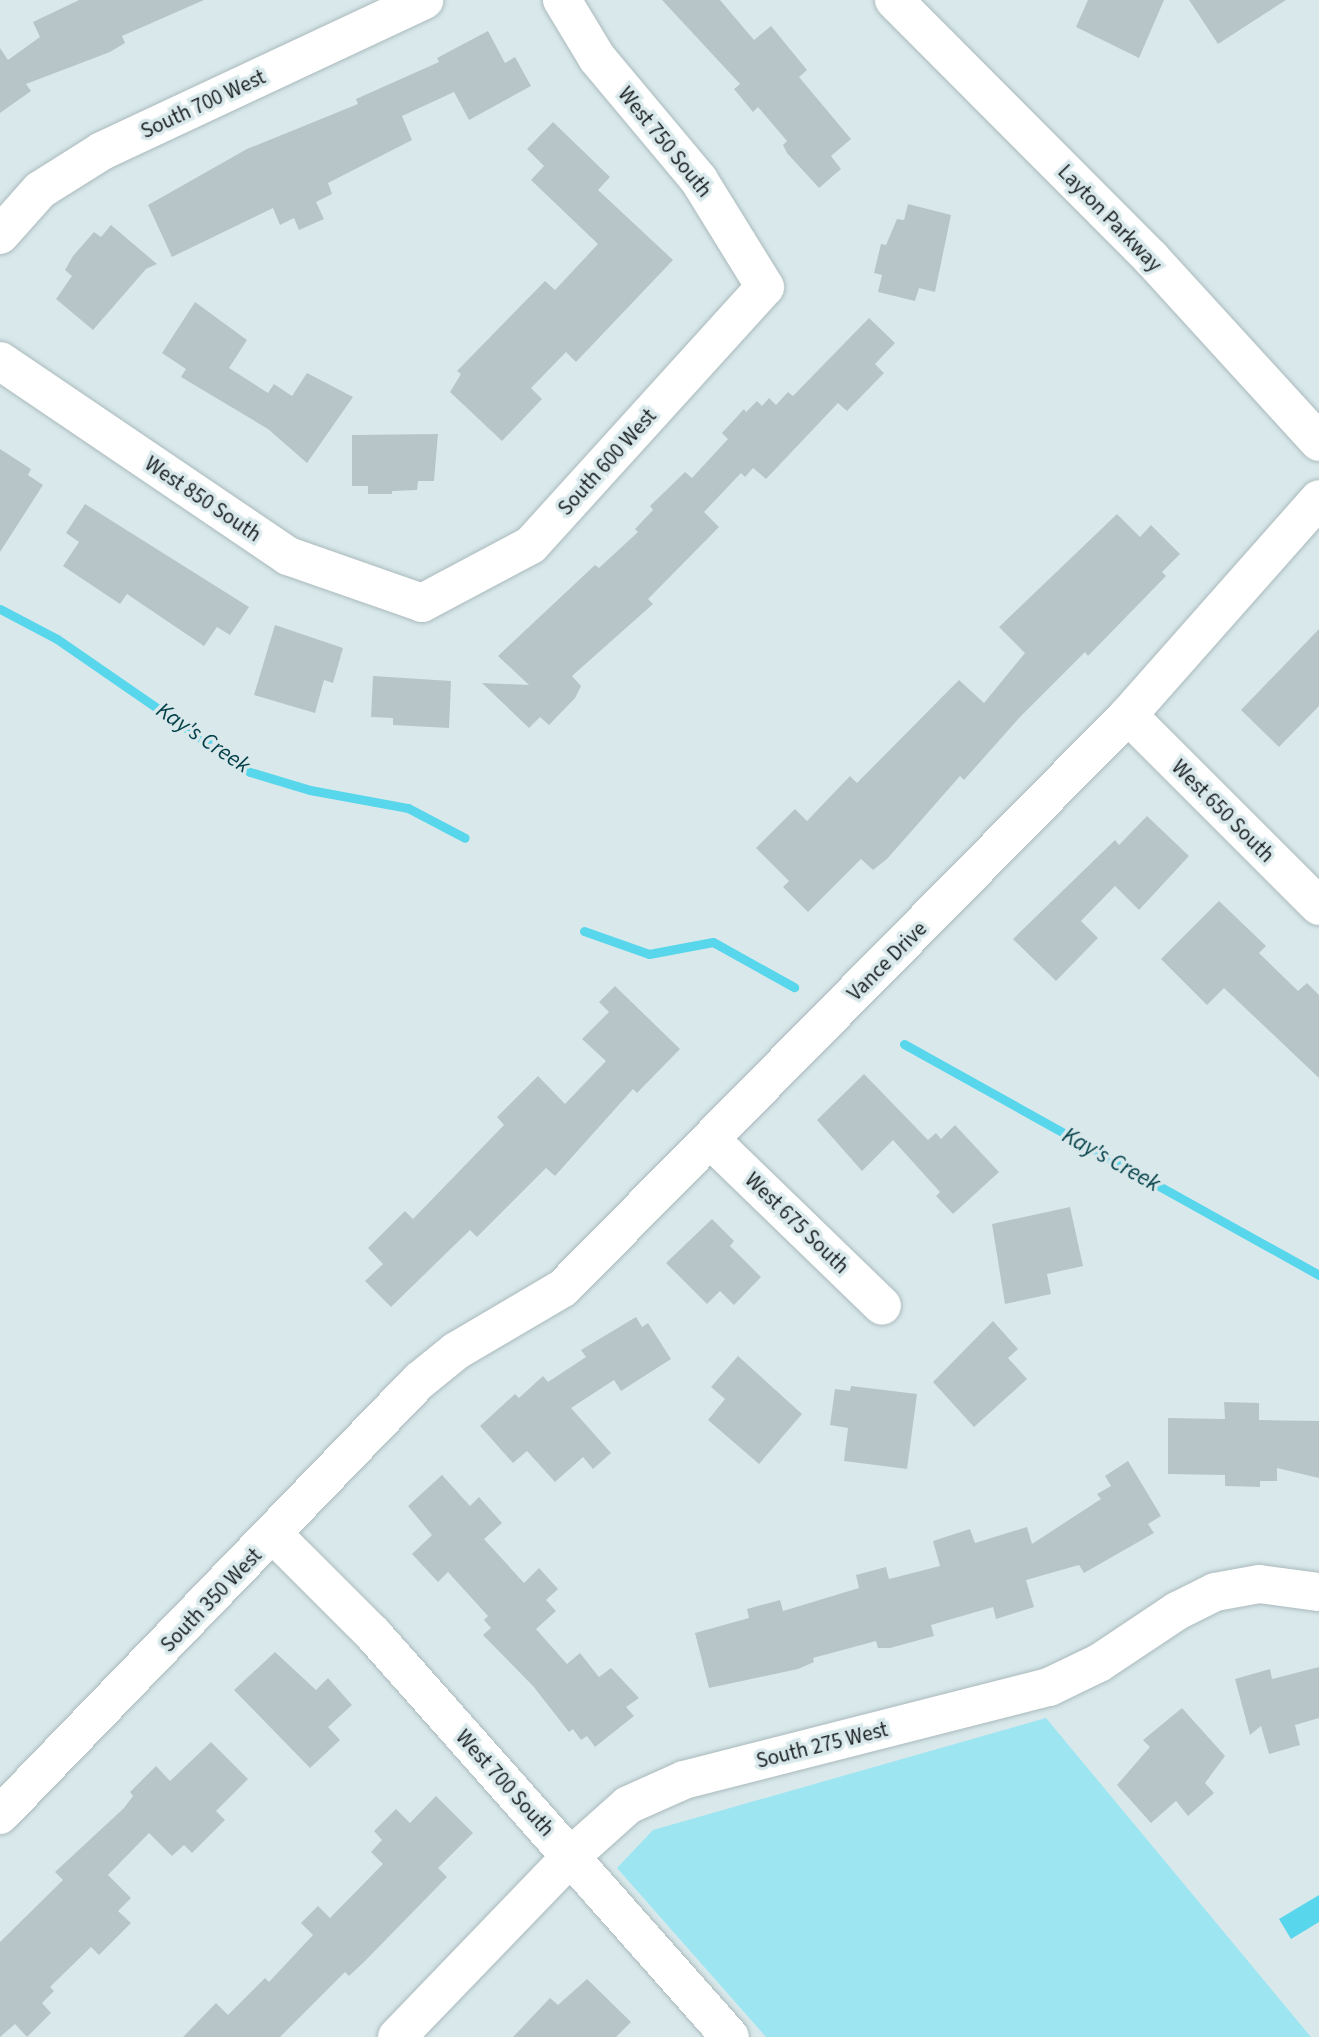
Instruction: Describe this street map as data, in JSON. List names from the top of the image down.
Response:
{
  "streets": {
    "street": [
      "South 700 West",
      "West 750 South",
      "Layton Parkway",
      "South 600 West",
      "West 850 South",
      "West 650 South",
      "Vance Drive",
      "West 675 South",
      "South 350 West",
      "South 275 West",
      "West 700 South"
    ]
  },
  "crossings": [
    ["West 750 South", "South 600 West"],
    ["South 600 West", "West 850 South"],
    ["West 650 South", "Vance Drive"],
    ["Vance Drive", "West 675 South"],
    ["Vance Drive", "South 350 West"],
    ["South 350 West", "West 700 South"],
    ["South 275 West", "West 700 South"]
  ],
  "water": ["Kay's Creek"]
}
